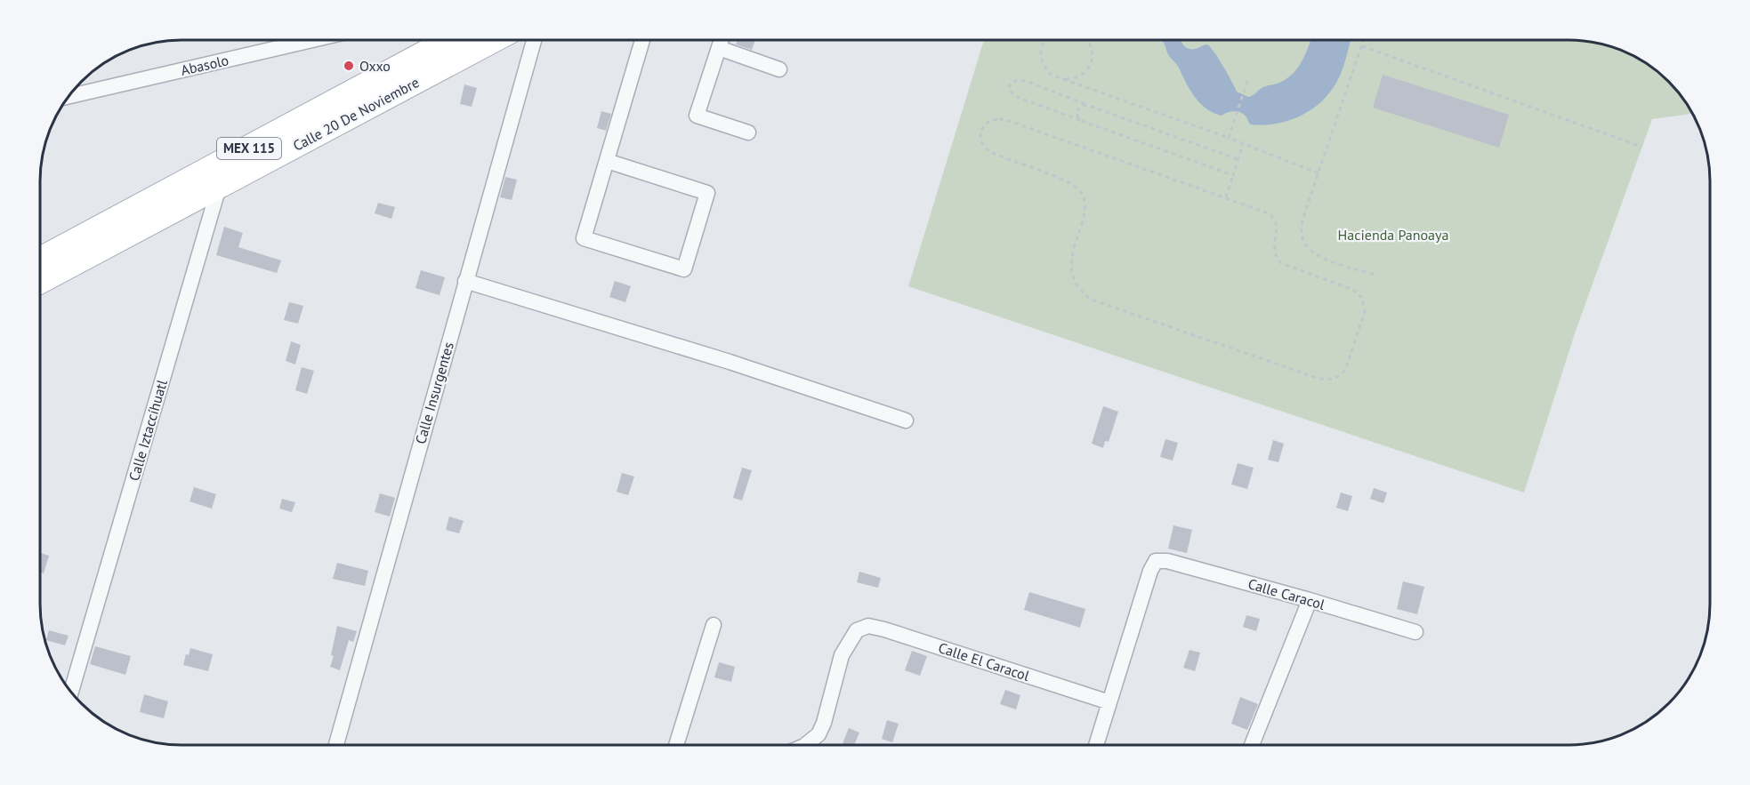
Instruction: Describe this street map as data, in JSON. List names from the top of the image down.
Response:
{
  "streets": {
    "main road": ["Calle 20 De Noviembre", "MEX 115"],
    "street": [
      "Abasolo",
      "Calle Insurgentes",
      "Calle Iztaccíhuatl",
      "Calle Caracol",
      "Calle El Caracol"
    ]
  },
  "crossings": [
    ["Calle 20 De Noviembre", "Calle Iztaccíhuatl"],
    ["Calle Caracol", "Calle El Caracol"]
  ],
  "parks": ["Hacienda Panoaya"],
  "places": ["Oxxo"]
}
